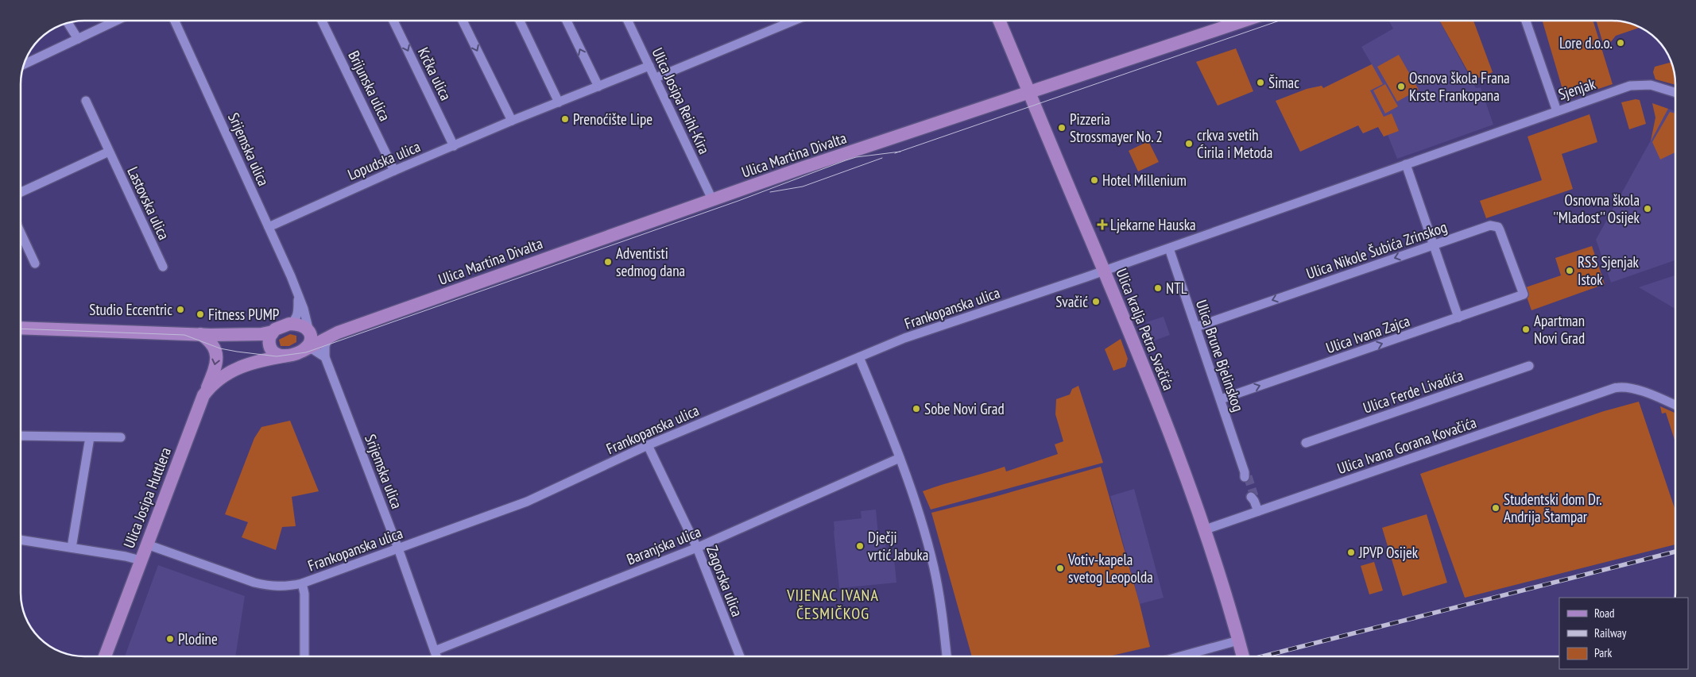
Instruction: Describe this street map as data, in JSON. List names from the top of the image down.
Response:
{
  "streets": {
    "street": [
      "Krčka ulica",
      "Brijunska ulica",
      "Sjenjak",
      "Ulica Josipa Reihl-Kira",
      "Srijemska ulica",
      "Ulica Martina Divalta",
      "Lopudska ulica",
      "Lastovska ulica",
      "Ulica Nikole Šubića Zrinskog",
      "Frankopanska ulica",
      "Ulica kralja Petra Svačića",
      "Ulica Ivana Zajca",
      "Ulica Brune Bjelinskog",
      "Ulica Ferde Livadića",
      "Ulica Ivana Gorana Kovačića",
      "Ulica Josipa Huttlera",
      "Baranjska ulica",
      "Zagorska ulica"
    ]
  },
  "crossings": [
    ["Krčka ulica", "Lopudska ulica"],
    ["Brijunska ulica", "Lopudska ulica"],
    ["Sjenjak", "Frankopanska ulica"],
    ["Ulica Josipa Reihl-Kira", "Ulica Martina Divalta"],
    ["Ulica Josipa Reihl-Kira", "Lopudska ulica"],
    ["Srijemska ulica", "Ulica Martina Divalta"],
    ["Srijemska ulica", "Lopudska ulica"],
    ["Srijemska ulica", "Frankopanska ulica"],
    ["Srijemska ulica", "Ulica Josipa Huttlera"],
    ["Srijemska ulica", "Baranjska ulica"],
    ["Ulica Martina Divalta", "Ulica kralja Petra Svačića"],
    ["Ulica Martina Divalta", "Ulica Josipa Huttlera"],
    ["Ulica Nikole Šubića Zrinskog", "Ulica Ivana Zajca"],
    ["Ulica Nikole Šubića Zrinskog", "Ulica Brune Bjelinskog"],
    ["Frankopanska ulica", "Ulica kralja Petra Svačića"],
    ["Frankopanska ulica", "Ulica Brune Bjelinskog"],
    ["Frankopanska ulica", "Ulica Josipa Huttlera"],
    ["Frankopanska ulica", "Zagorska ulica"],
    ["Ulica kralja Petra Svačića", "Ulica Ivana Gorana Kovačića"],
    ["Ulica Ivana Zajca", "Ulica Brune Bjelinskog"],
    ["Baranjska ulica", "Zagorska ulica"]
  ],
  "one_way": ["Ulica Nikole Šubića Zrinskog", "Ulica Ivana Zajca"],
  "districts": ["VIJENAC IVANA ČESMIČKOG"],
  "places": {
    "other": [
      "Lore d.o.o.",
      "Šimac",
      "Osnova škola Frana Krste Frankopana",
      "Prenoćište Lipe",
      "Pizzeria Strossmayer No. 2",
      "crkva svetih Ćirila i Metoda",
      "Hotel Millenium",
      "Osnovna škola ''Mladost'' Osijek",
      "Adventisti sedmog dana",
      "RSS Sjenjak Istok",
      "NTL",
      "Svačić",
      "Studio Eccentric",
      "Fitness PUMP",
      "Apartman Novi Grad",
      "Sobe Novi Grad",
      "Studentski dom Dr. Andrija Štampar",
      "Dječji vrtić Jabuka",
      "JPVP Osijek",
      "Votiv-kapela svetog Leopolda",
      "Plodine"
    ],
    "health": ["Ljekarne Hauska"]
  },
  "legend": ["Road", "Railway", "Park"]
}
